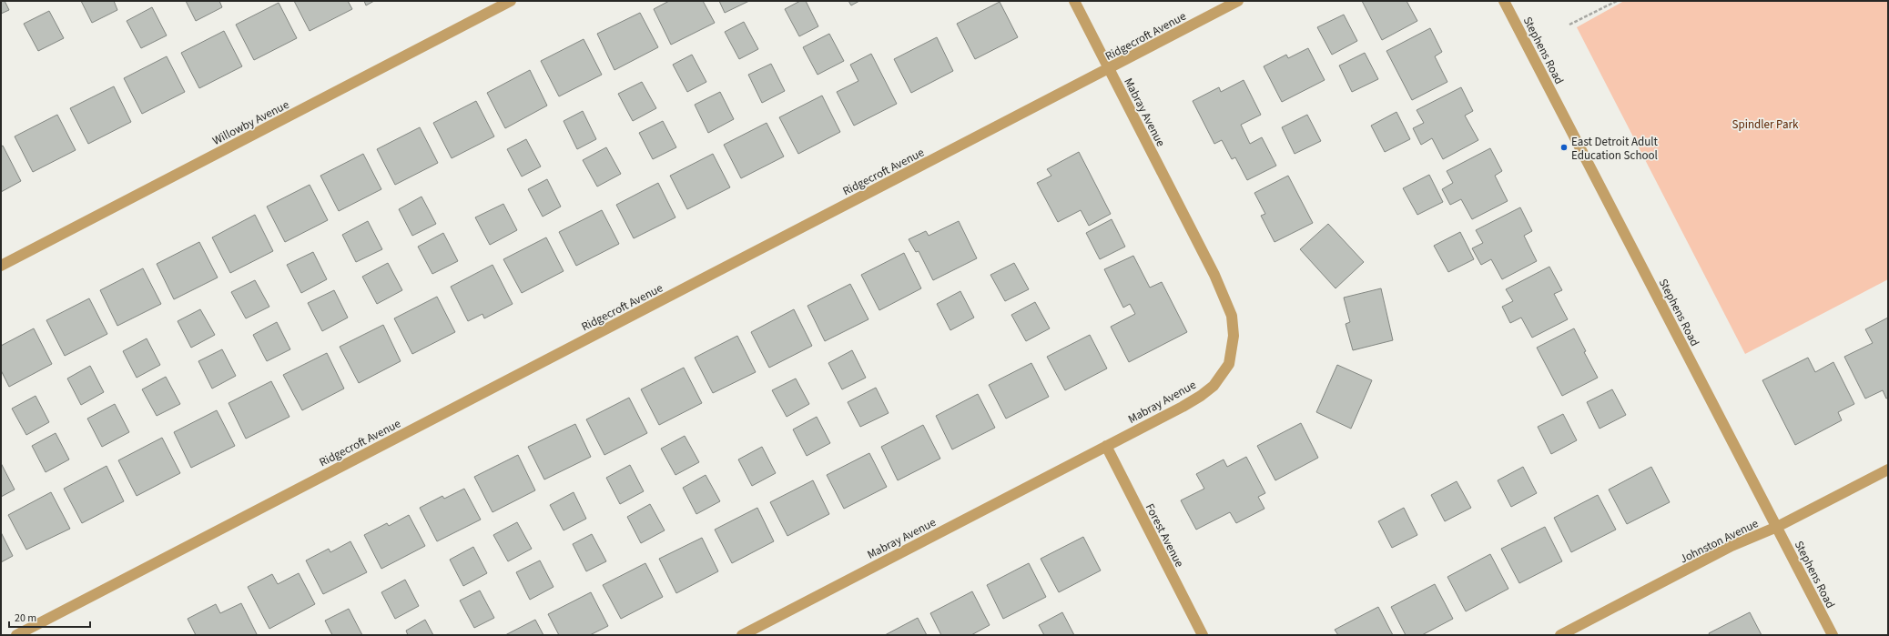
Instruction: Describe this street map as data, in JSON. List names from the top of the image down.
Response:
{
  "streets": {
    "street": [
      "Ridgecroft Avenue",
      "Stephens Road",
      "Mabray Avenue",
      "Willowby Avenue",
      "Forest Avenue",
      "Johnston Avenue"
    ]
  },
  "crossings": [
    ["Ridgecroft Avenue", "Mabray Avenue"],
    ["Stephens Road", "Johnston Avenue"],
    ["Mabray Avenue", "Forest Avenue"]
  ],
  "parks": ["Spindler Park"],
  "places": ["East Detroit Adult Education School"],
  "scale_bar": "20 m"
}
